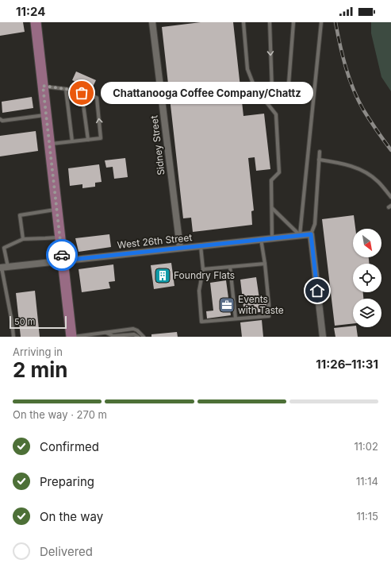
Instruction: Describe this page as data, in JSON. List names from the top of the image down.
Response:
{
  "streets": {
    "street": ["Sidney Street", "West 26th Street"]
  },
  "crossings": [
    ["Sidney Street", "West 26th Street"]
  ],
  "places": {
    "other": ["Chattanooga Coffee Company/Chattz"],
    "building": ["Foundry Flats"],
    "office": ["Events with Taste"]
  },
  "scale_bar": "50 m",
  "north": "bottom right",
  "page": {
    "status": "11:24",
    "bubble": "Chattanooga Coffee Company/Chattz",
    "scale": "50 m",
    "heading": ["2 min", "Arriving in", "11:26–11:31"],
    "bar": "On the way · 270 m",
    "list": [
      ["Confirmed", "11:02"],
      ["Preparing", "11:14"],
      ["On the way", "11:15"],
      "Delivered"
    ]
  }
}
